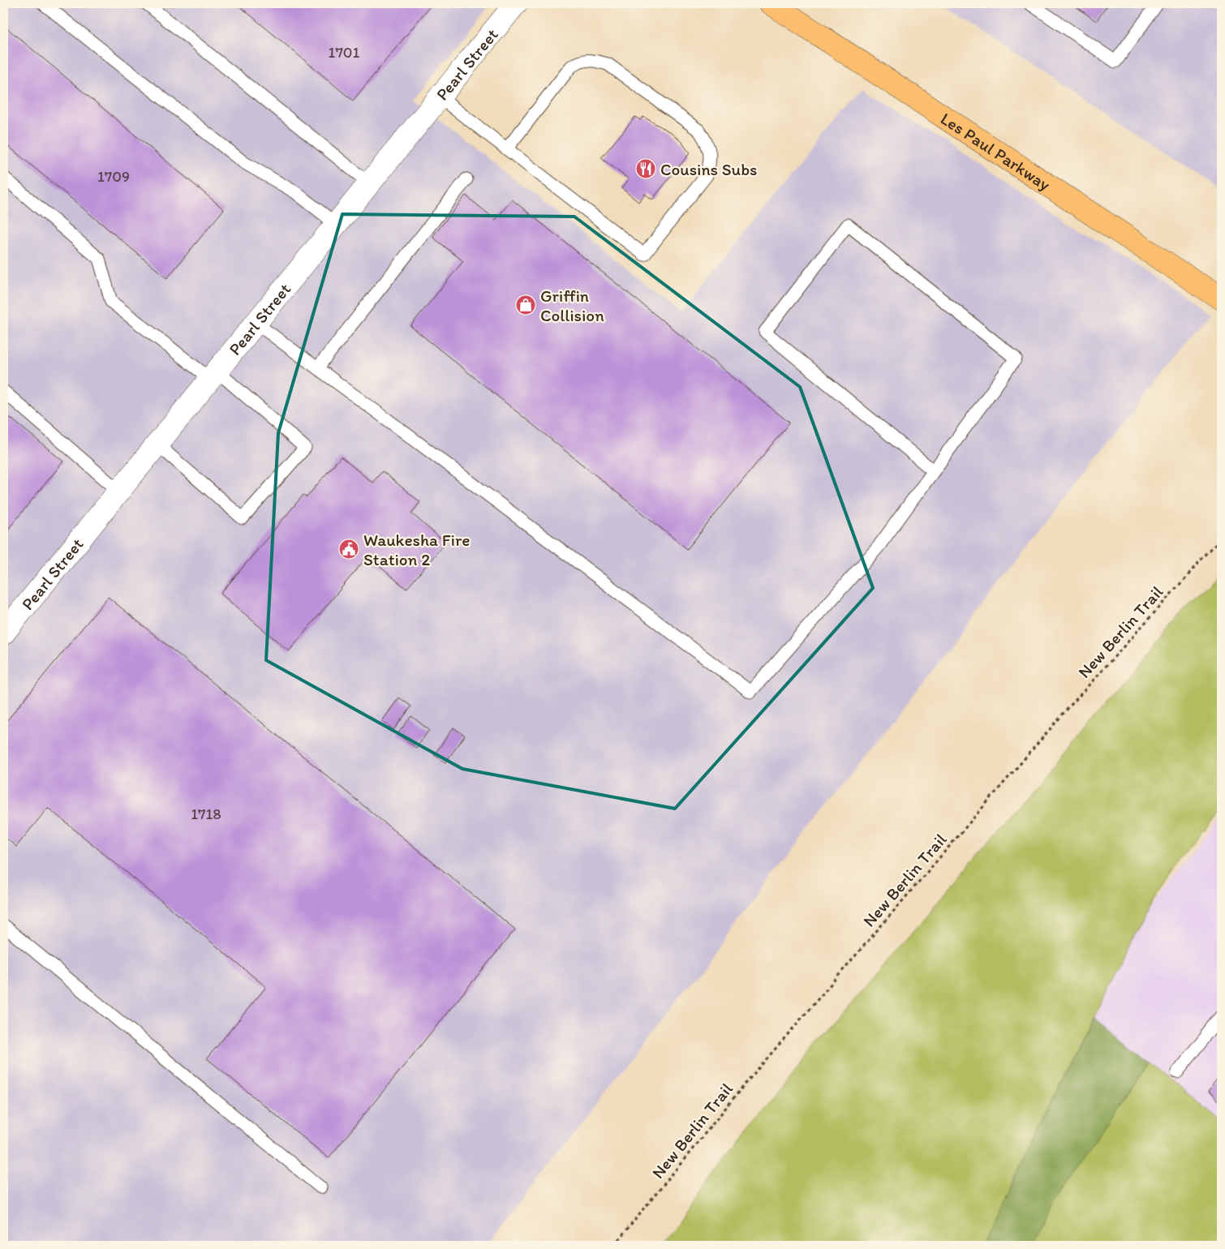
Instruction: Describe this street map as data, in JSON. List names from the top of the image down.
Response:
{
  "streets": {
    "main road": ["Les Paul Parkway"],
    "street": ["Pearl Street"],
    "path": ["New Berlin Trail"]
  },
  "places": {
    "restaurant": ["Cousins Subs"],
    "shop": ["Griffin Collision"],
    "public building": ["Waukesha Fire Station 2"]
  },
  "house_numbers": ["1701", "1709", "1718"]
}
